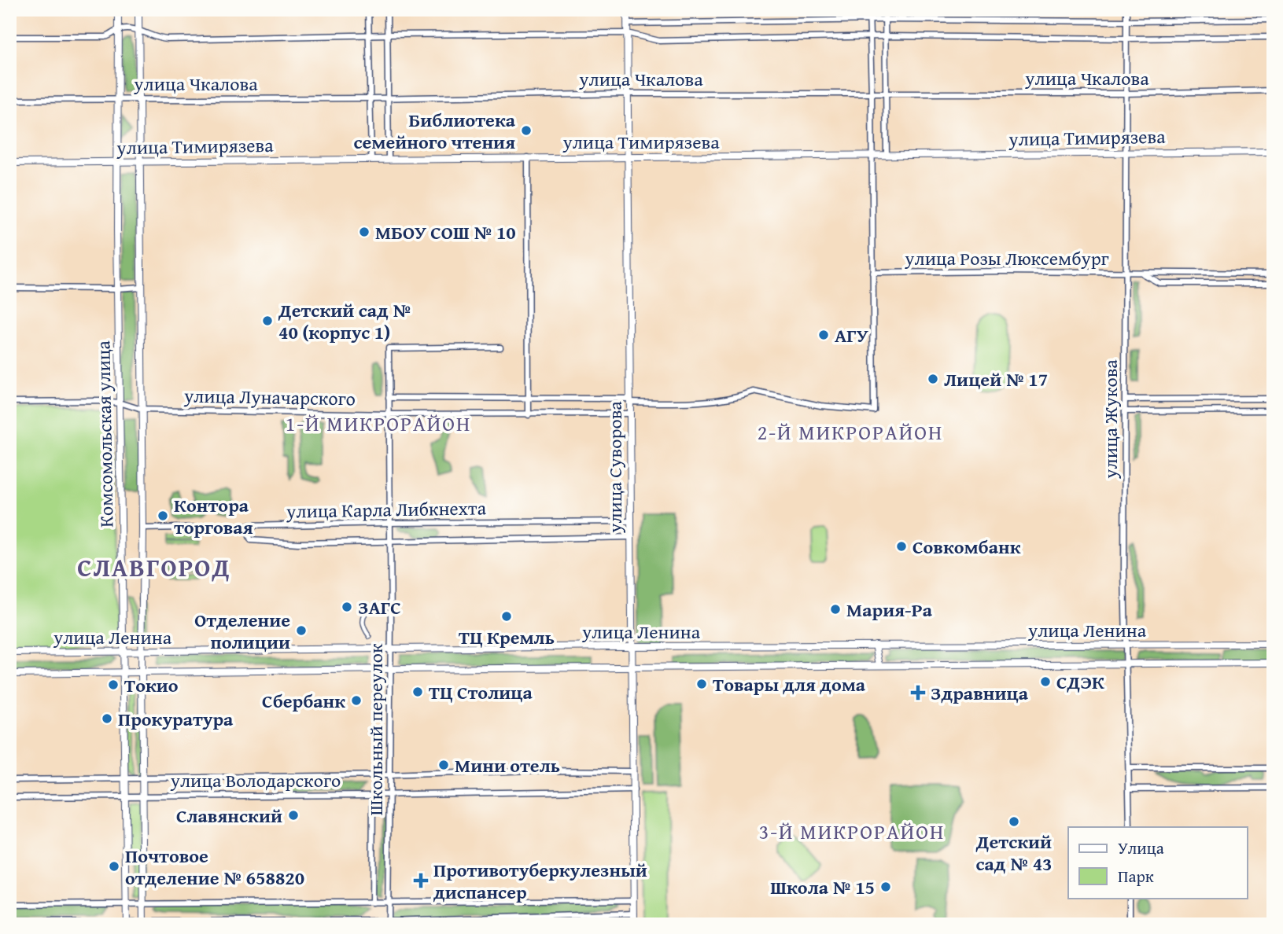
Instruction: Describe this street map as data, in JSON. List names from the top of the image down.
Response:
{
  "streets": {
    "street": [
      "улица Чкалова",
      "улица Тимирязева",
      "улица Розы Люксембург",
      "улица Луначарского",
      "улица Жукова",
      "Комсомольская улица",
      "улица Суворова",
      "улица Карла Либкнехта",
      "улица Ленина",
      "Школьный переулок",
      "улица Володарского"
    ]
  },
  "crossings": [
    ["улица Чкалова", "улица Жукова"],
    ["улица Чкалова", "Комсомольская улица"],
    ["улица Чкалова", "улица Суворова"],
    ["улица Тимирязева", "улица Жукова"],
    ["улица Тимирязева", "Комсомольская улица"],
    ["улица Тимирязева", "улица Суворова"],
    ["улица Розы Люксембург", "улица Жукова"],
    ["улица Луначарского", "Комсомольская улица"],
    ["улица Луначарского", "улица Суворова"],
    ["улица Луначарского", "Школьный переулок"],
    ["улица Жукова", "улица Ленина"],
    ["Комсомольская улица", "улица Карла Либкнехта"],
    ["Комсомольская улица", "улица Ленина"],
    ["Комсомольская улица", "улица Володарского"],
    ["улица Суворова", "улица Карла Либкнехта"],
    ["улица Суворова", "улица Ленина"],
    ["улица Суворова", "улица Володарского"],
    ["улица Карла Либкнехта", "Школьный переулок"],
    ["улица Ленина", "Школьный переулок"],
    ["Школьный переулок", "улица Володарского"]
  ],
  "districts": [
    "1-Й МИКРОРАЙОН",
    "2-Й МИКРОРАЙОН",
    "СЛАВГОРОД",
    "3-Й МИКРОРАЙОН"
  ],
  "places": {
    "other": [
      "Библиотека семейного чтения",
      "МБОУ СОШ № 10",
      "Детский сад № 40 (корпус 1)",
      "АГУ",
      "Лицей № 17",
      "Контора торговая",
      "Совкомбанк",
      "ЗАГС",
      "Мария-Ра",
      "ТЦ Кремль",
      "Отделение полиции",
      "СДЭК",
      "Товары для дома",
      "Токио",
      "ТЦ Столица",
      "Сбербанк",
      "Прокуратура",
      "Мини отель",
      "Славянский",
      "Детский сад № 43",
      "Почтовое отделение № 658820",
      "Школа № 15"
    ],
    "health": ["Здравница", "Противотуберкулезный диспансер"]
  },
  "legend": ["Улица", "Парк"]
}
